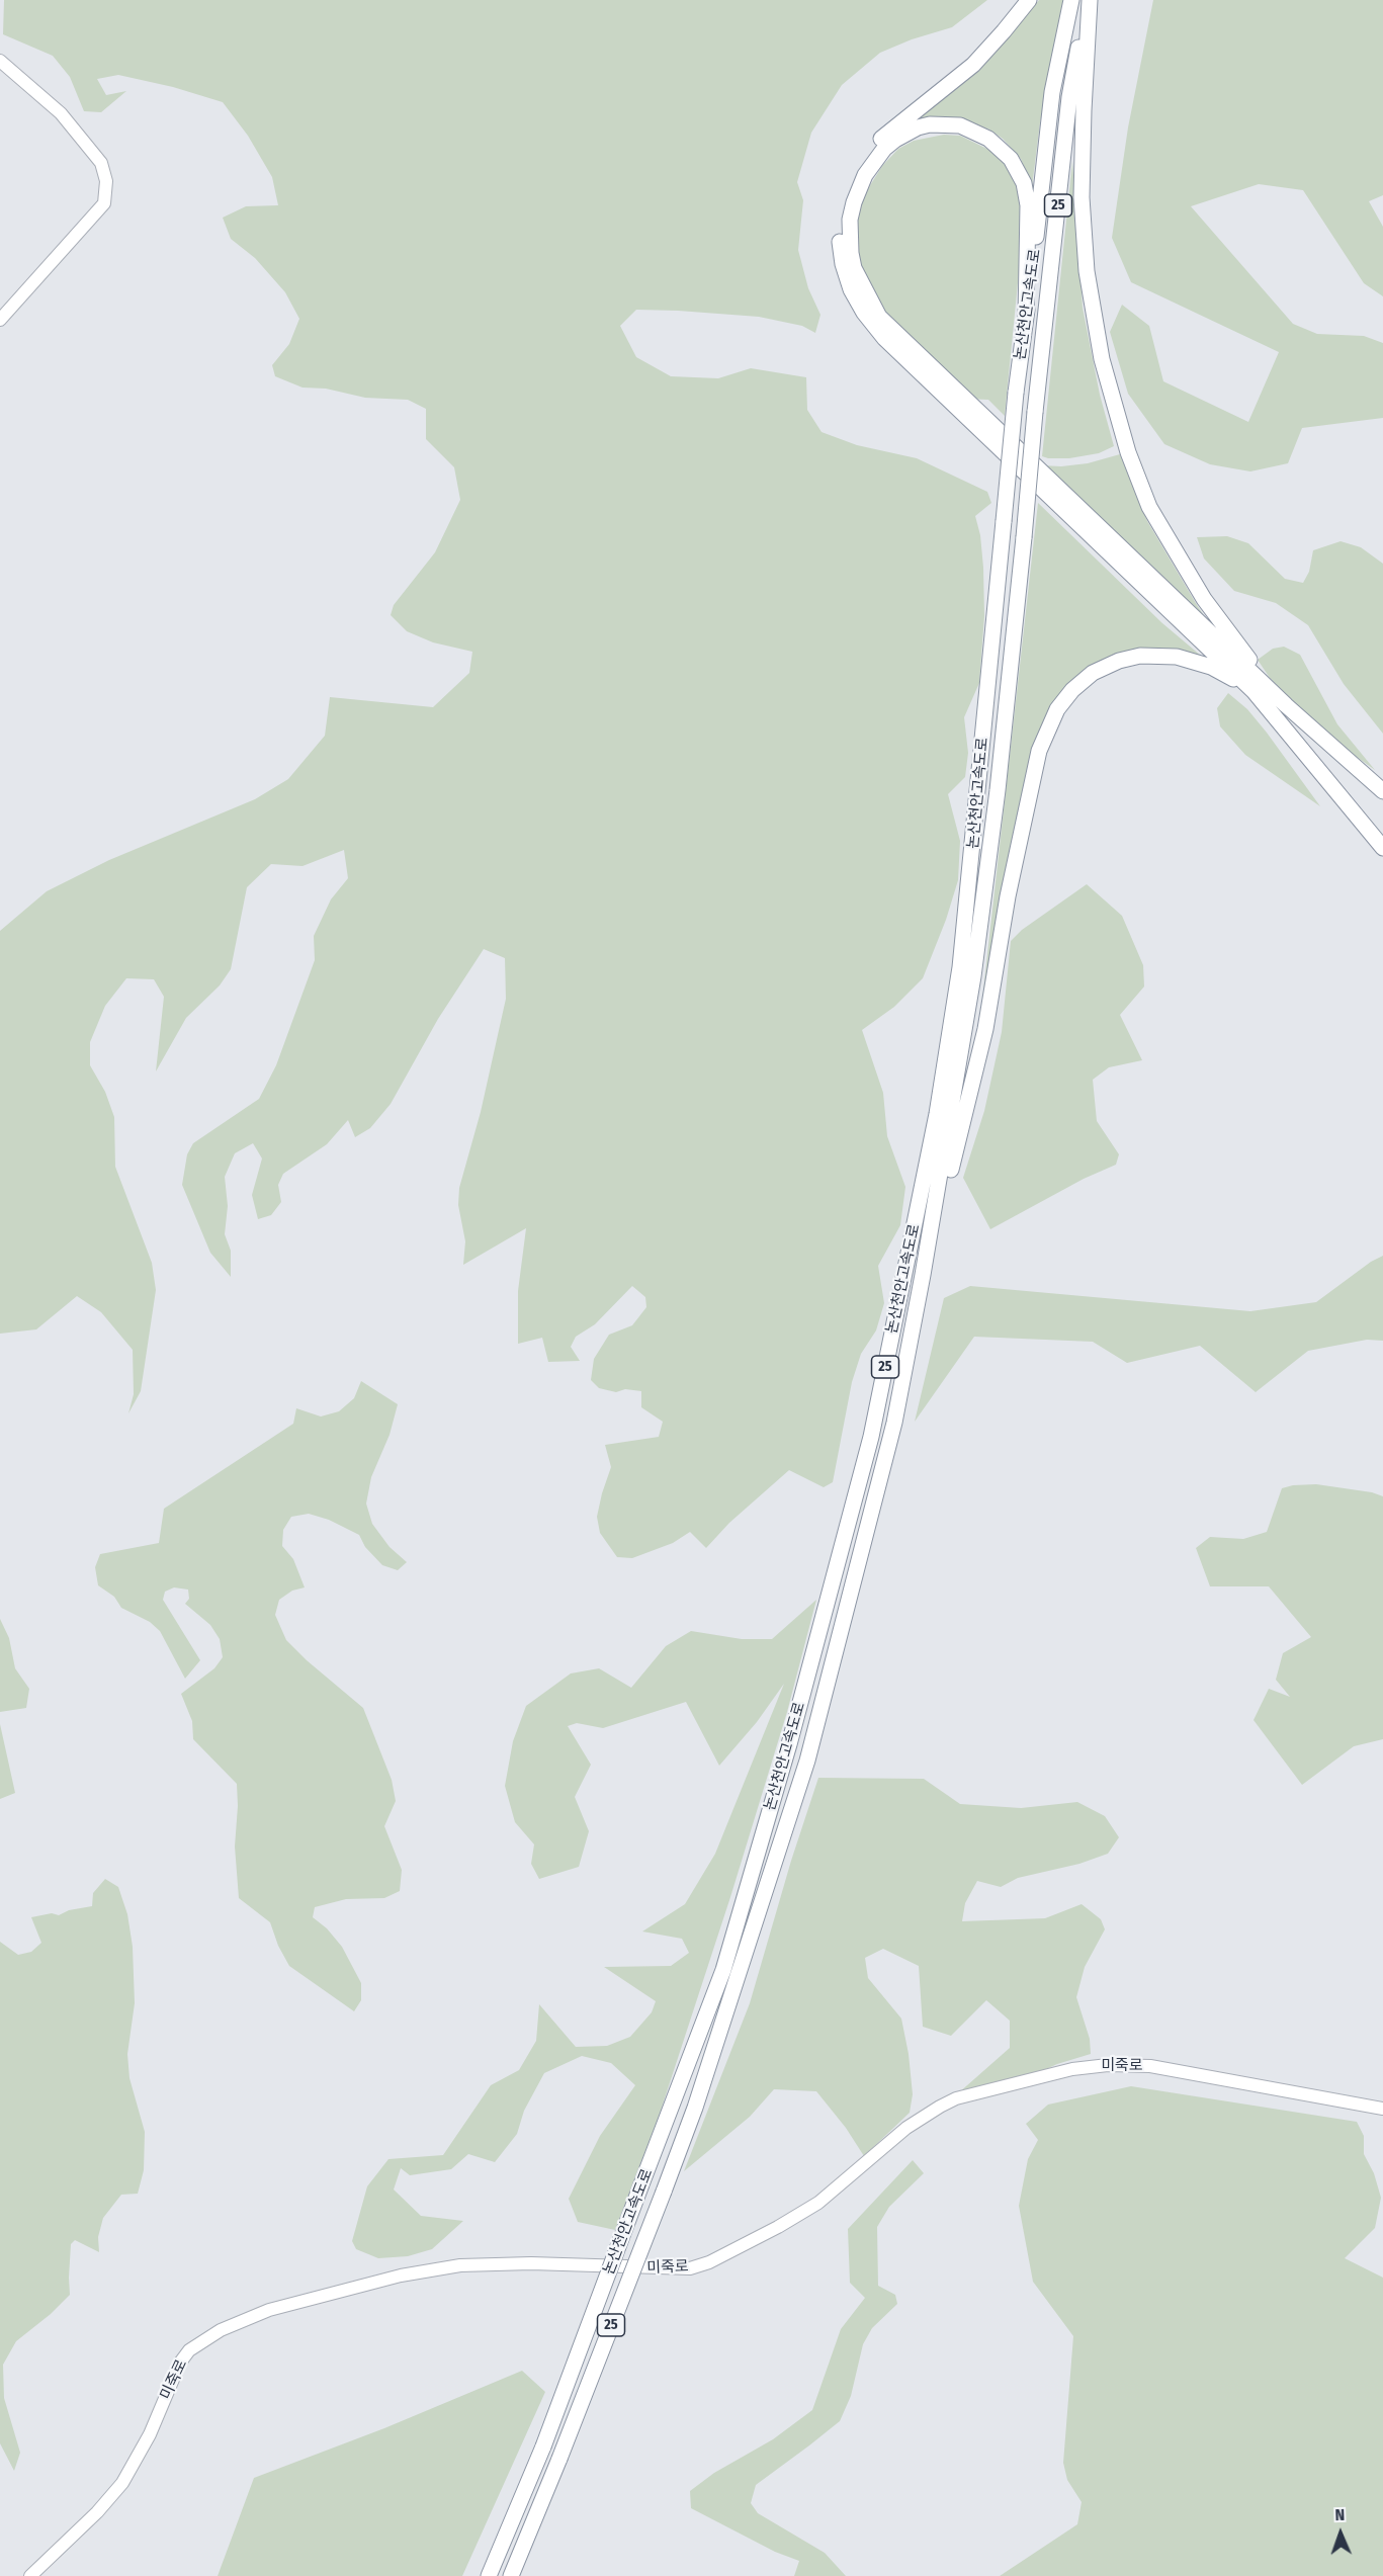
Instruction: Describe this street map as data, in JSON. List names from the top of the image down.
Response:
{
  "streets": {
    "highway": ["25", "논산천안고속도로"],
    "street": ["미죽로"]
  },
  "north": "top"
}
